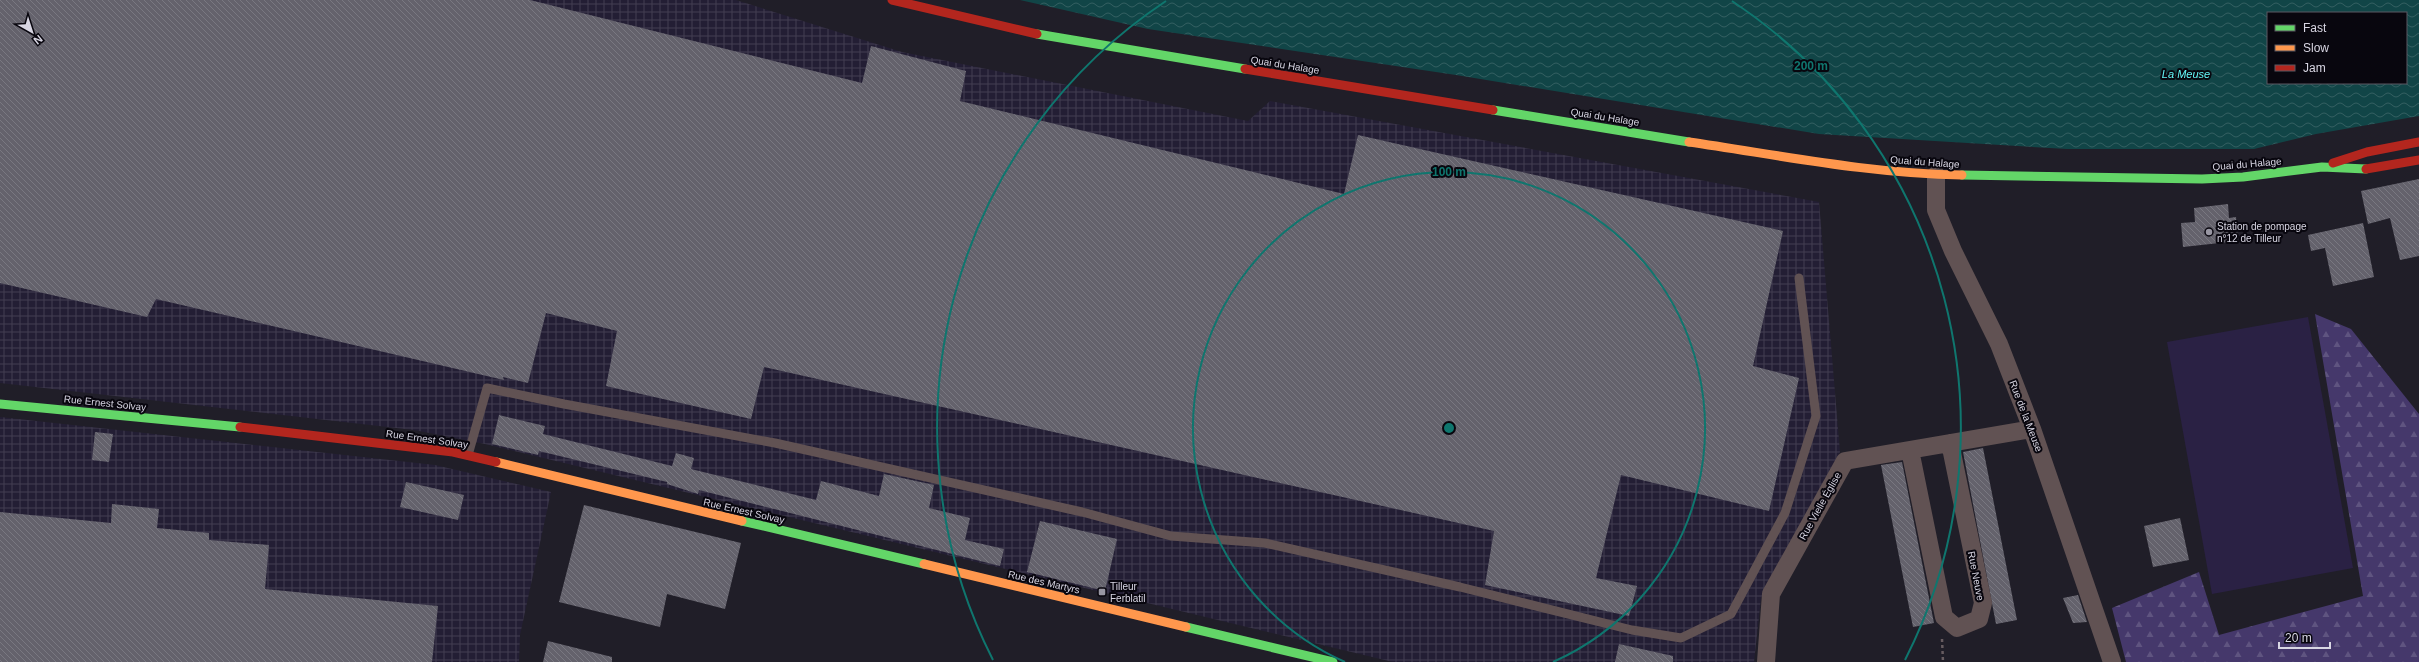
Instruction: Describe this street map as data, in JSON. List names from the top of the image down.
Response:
{
  "streets": {
    "main road": ["Quai du Halage", "Rue Ernest Solvay", "Rue des Martyrs"],
    "street": ["Rue de la Meuse", "Rue Vielle Église", "Rue Neuve"]
  },
  "crossings": [
    ["Quai du Halage", "Rue de la Meuse"],
    ["Rue Ernest Solvay", "Rue des Martyrs"],
    ["Rue de la Meuse", "Rue Vielle Église"],
    ["Rue Vielle Église", "Rue Neuve"]
  ],
  "water": ["La Meuse"],
  "places": {
    "other": ["Station de pompage n°12 de Tilleur"],
    "transit": ["Tilleur Ferblatil"]
  },
  "legend": ["Fast", "Slow", "Jam"],
  "scale_bar": "20 m",
  "north": "bottom right",
  "rings": ["200 m", "100 m"]
}
